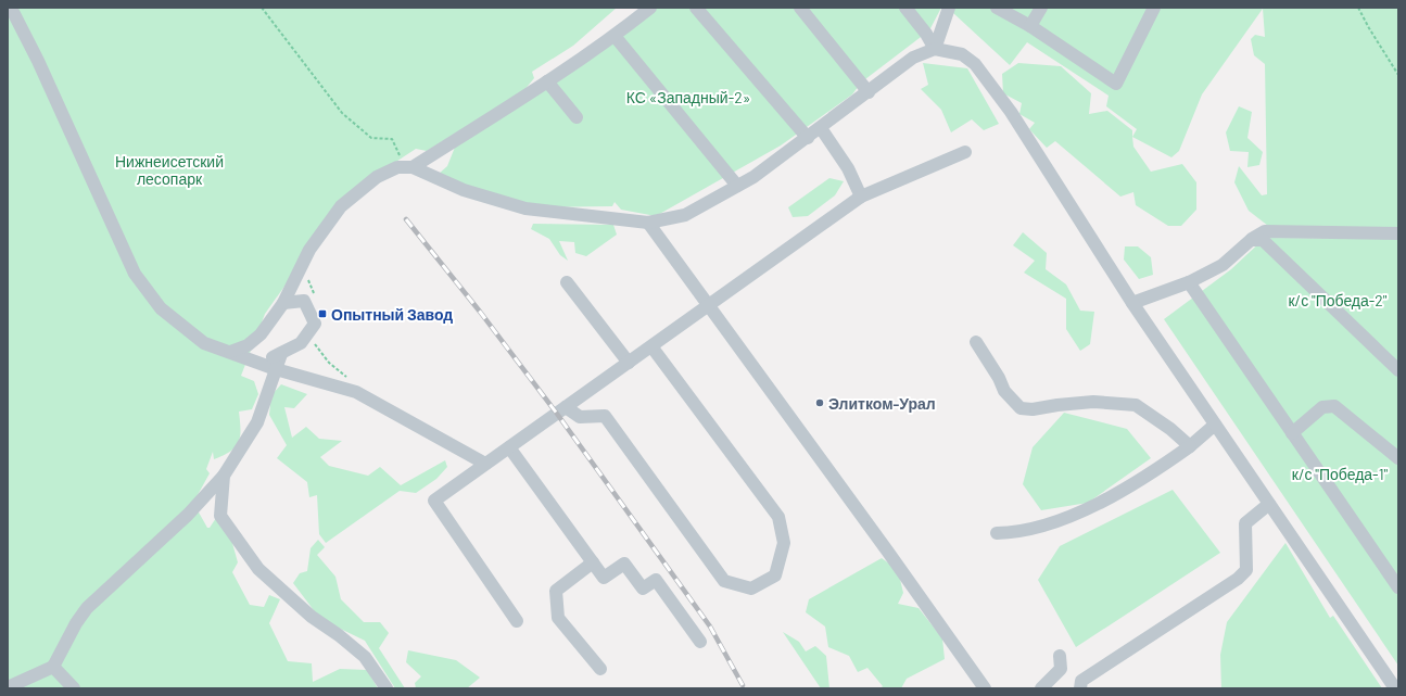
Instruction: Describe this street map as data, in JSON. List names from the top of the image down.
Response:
{
  "parks": [
    "КС «Западный-2»",
    "Нижнеисетский лесопарк",
    "к/с \"Победа-2\"",
    "к/с \"Победа-1\""
  ],
  "places": {
    "transit": ["Опытный Завод"],
    "other": ["Элитком-Урал"]
  }
}
